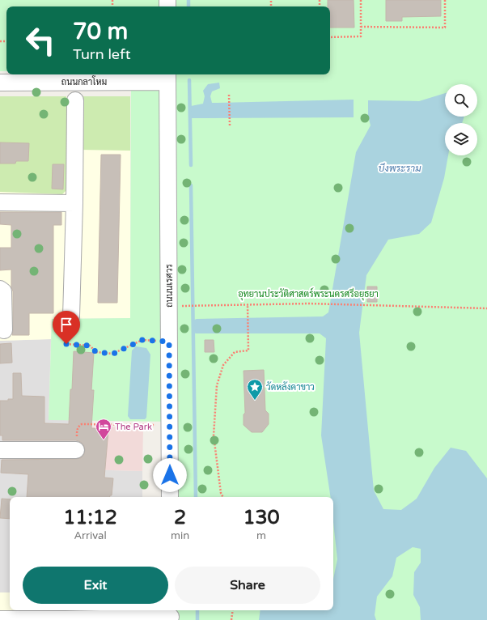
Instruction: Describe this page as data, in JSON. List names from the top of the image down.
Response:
{
  "streets": {
    "street": ["ถนนกลาโหม", "ถนนนเรศวร"]
  },
  "crossings": [
    ["ถนนกลาโหม", "ถนนนเรศวร"]
  ],
  "water": ["บึงพระราม"],
  "parks": ["อุทยานประวัติศาสตร์พระนครศรีอยุธยา"],
  "places": {
    "place": ["วัดหลังคาขาว"],
    "hotel": ["The Park"]
  },
  "page": {
    "turn": ["70 m", "Turn left"],
    "eta": [
      "11:12",
      "Arrival",
      "2",
      "min",
      "130",
      "m"
    ],
    "buttons": ["Exit", "Share"]
  }
}
